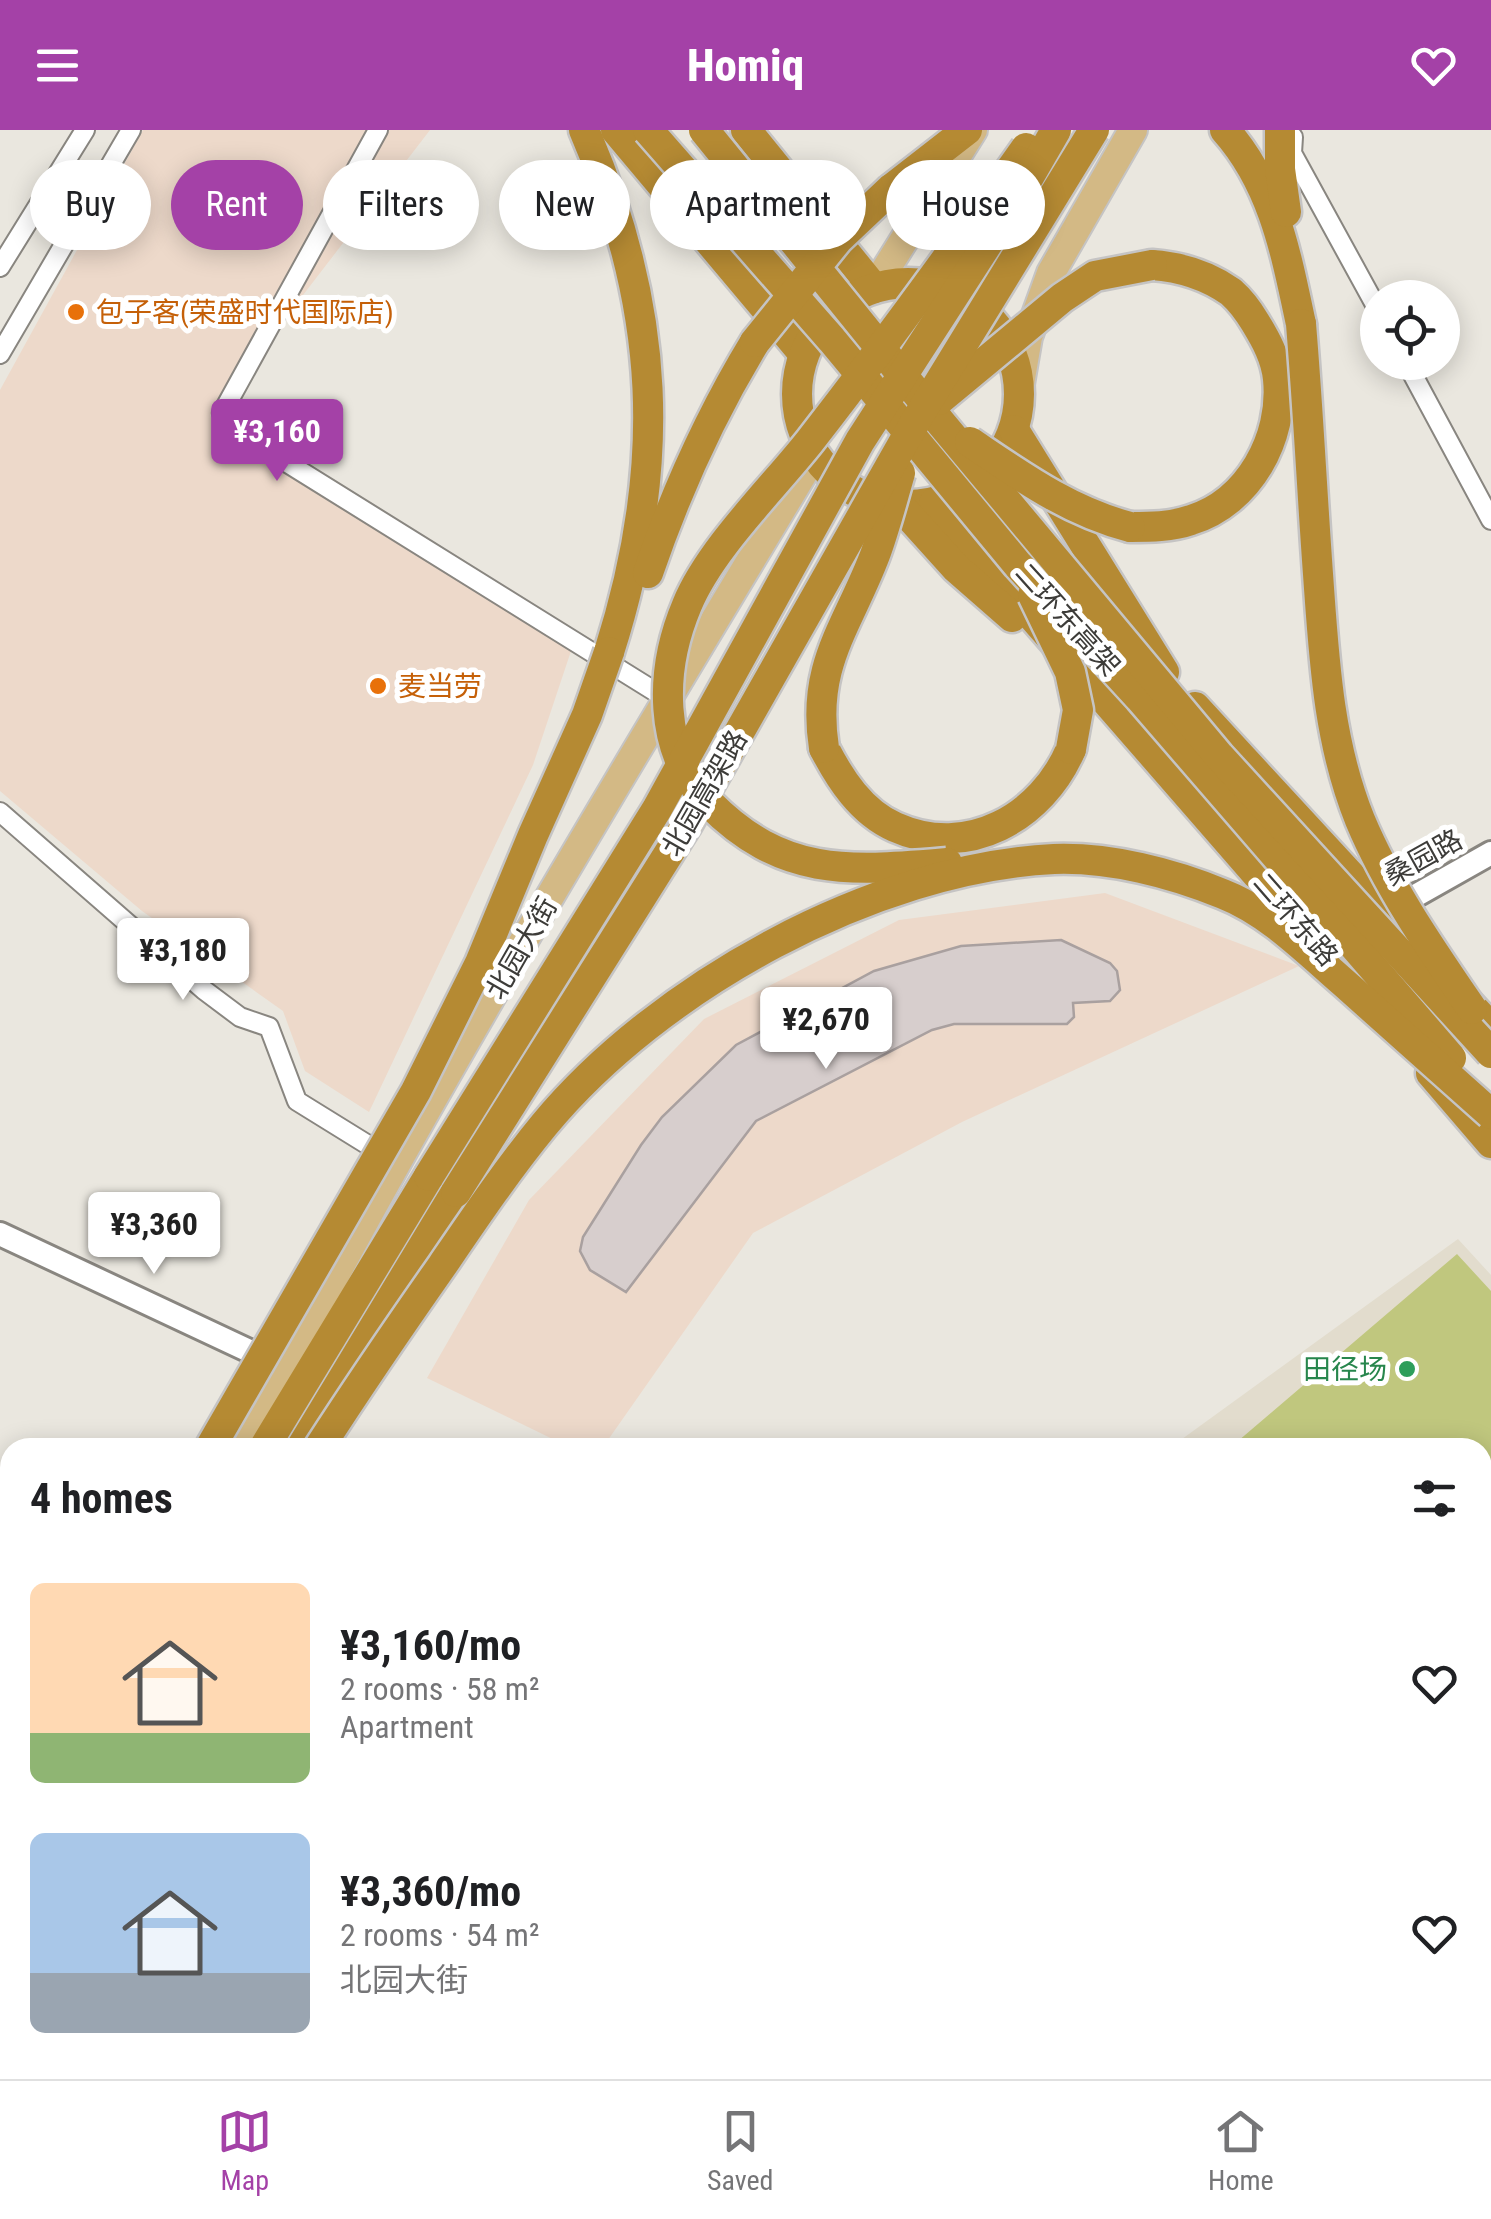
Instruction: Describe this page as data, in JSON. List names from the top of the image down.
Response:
{
  "streets": {
    "highway": ["二环东高架", "北园高架路", "二环东路"],
    "main road": ["北园大街"],
    "street": ["桑园路"]
  },
  "crossings": [
    ["二环东高架", "北园高架路"],
    ["二环东路", "北园大街"]
  ],
  "places": ["包子客(荣盛时代国际店)", "麦当劳", "田径场"],
  "page": {
    "header": "Homiq",
    "chip": [
      "Buy",
      "Rent",
      "Filters",
      "New",
      "Apartment",
      "House"
    ],
    "price": [
      "¥3,160",
      "¥3,180",
      "¥2,670",
      "¥3,360"
    ],
    "heading": "4 homes",
    "list": [
      {
        "name": "¥3,160/mo",
        "note": "2 rooms · 58 m² · Apartment"
      },
      {
        "name": "¥3,360/mo",
        "note": "2 rooms · 54 m² · 北园大街"
      }
    ],
    "tabs": ["Map", "Saved", "Home"]
  }
}
